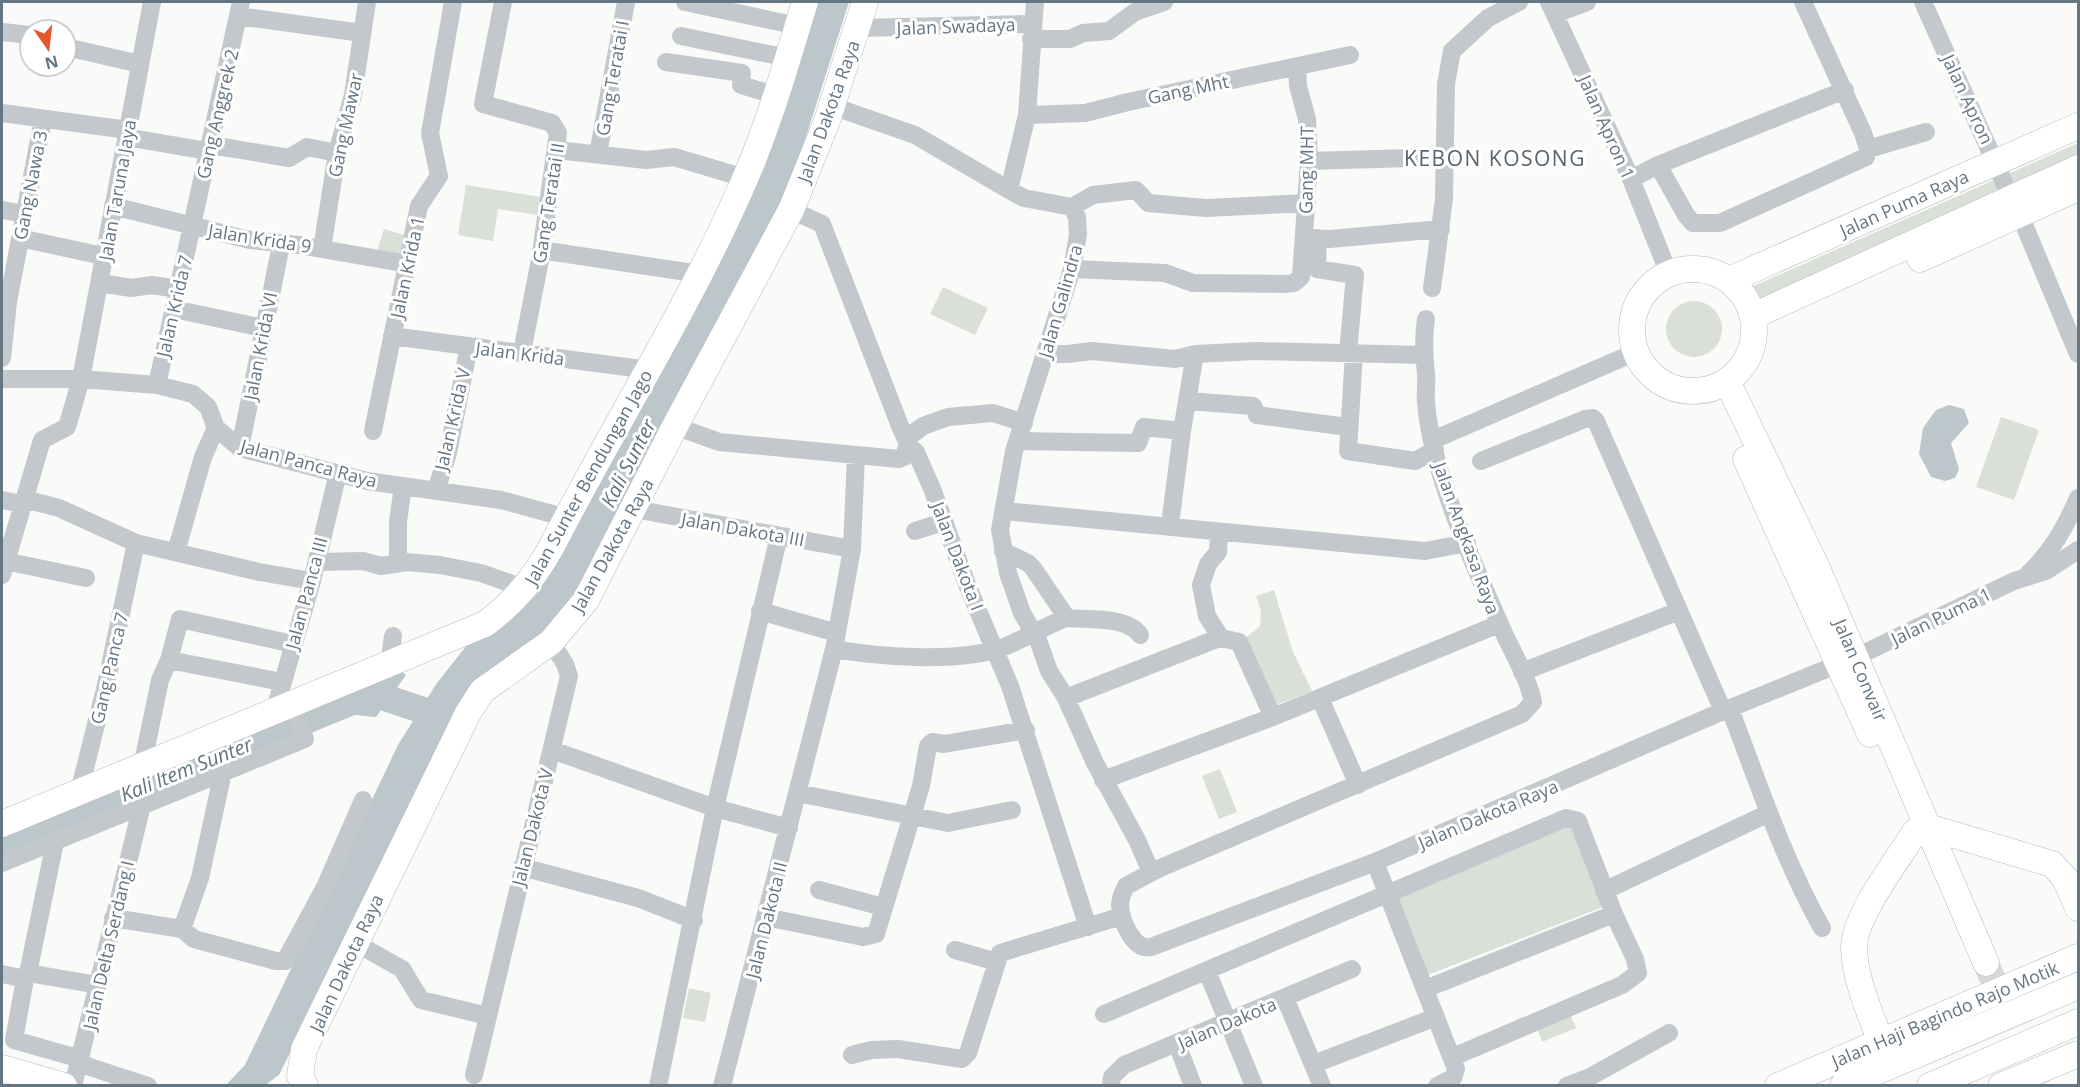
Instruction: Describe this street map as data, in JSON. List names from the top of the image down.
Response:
{
  "streets": {
    "street": [
      "Jalan Swadaya",
      "Gang Teratai I",
      "Gang Mht",
      "Jalan Apron",
      "Jalan Dakota Raya",
      "Gang Anggrek 2",
      "Gang Mawar",
      "Jalan Apron 1",
      "Gang MHT",
      "Gang Nawa 3",
      "Jalan Taruna Jaya",
      "Gang Teratai II",
      "Jalan Puma Raya",
      "Jalan Krida 9",
      "Jalan Krida 1",
      "Jalan Galindra",
      "Jalan Krida 7",
      "Jalan Krida VI",
      "Jalan Krida",
      "Jalan Krida V",
      "Jalan Panca Raya",
      "Jalan Sunter Bendungan Jago",
      "Jalan Dakota III",
      "Jalan Angkasa Raya",
      "Jalan Dakota I",
      "Jalan Panca III",
      "Jalan Puma 1",
      "Gang Panca 7",
      "Jalan Convair",
      "Jalan Dakota V",
      "Jalan Dakota II",
      "Jalan Delta Serdang I",
      "Jalan Haji Bagindo Rajo Motik",
      "Jalan Dakota"
    ]
  },
  "crossings": [
    ["Jalan Swadaya", "Jalan Dakota Raya"],
    ["Gang Mht", "Gang MHT"],
    ["Jalan Apron", "Jalan Puma Raya"],
    ["Jalan Dakota Raya", "Jalan Dakota III"],
    ["Jalan Dakota Raya", "Jalan Dakota I"],
    ["Jalan Dakota Raya", "Jalan Puma 1"],
    ["Jalan Dakota Raya", "Jalan Convair"],
    ["Jalan Dakota Raya", "Jalan Dakota V"],
    ["Gang Anggrek 2", "Jalan Krida 9"],
    ["Gang Anggrek 2", "Jalan Krida 7"],
    ["Gang Mawar", "Jalan Krida 9"],
    ["Jalan Apron 1", "Jalan Puma Raya"],
    ["Jalan Apron 1", "Jalan Angkasa Raya"],
    ["Jalan Apron 1", "Jalan Convair"],
    ["Gang MHT", "Jalan Galindra"],
    ["Jalan Taruna Jaya", "Jalan Krida 9"],
    ["Jalan Taruna Jaya", "Jalan Panca Raya"],
    ["Gang Teratai II", "Jalan Krida"],
    ["Jalan Puma Raya", "Jalan Angkasa Raya"],
    ["Jalan Puma Raya", "Jalan Convair"],
    ["Jalan Krida 9", "Jalan Krida 1"],
    ["Jalan Krida 9", "Jalan Krida 7"],
    ["Jalan Krida 9", "Jalan Krida VI"],
    ["Jalan Krida 1", "Jalan Krida"],
    ["Jalan Krida 7", "Jalan Panca Raya"],
    ["Jalan Krida VI", "Jalan Panca Raya"],
    ["Jalan Krida", "Jalan Krida V"],
    ["Jalan Krida", "Jalan Sunter Bendungan Jago"],
    ["Jalan Krida V", "Jalan Panca Raya"],
    ["Jalan Panca Raya", "Jalan Sunter Bendungan Jago"],
    ["Jalan Panca Raya", "Jalan Panca III"],
    ["Jalan Sunter Bendungan Jago", "Jalan Panca III"],
    ["Jalan Sunter Bendungan Jago", "Gang Panca 7"],
    ["Jalan Dakota III", "Jalan Dakota II"],
    ["Jalan Angkasa Raya", "Jalan Convair"],
    ["Jalan Puma 1", "Jalan Convair"]
  ],
  "districts": ["KEBON KOSONG"],
  "water": ["Kali Sunter", "Kali Item Sunter"],
  "north": "bottom"
}
